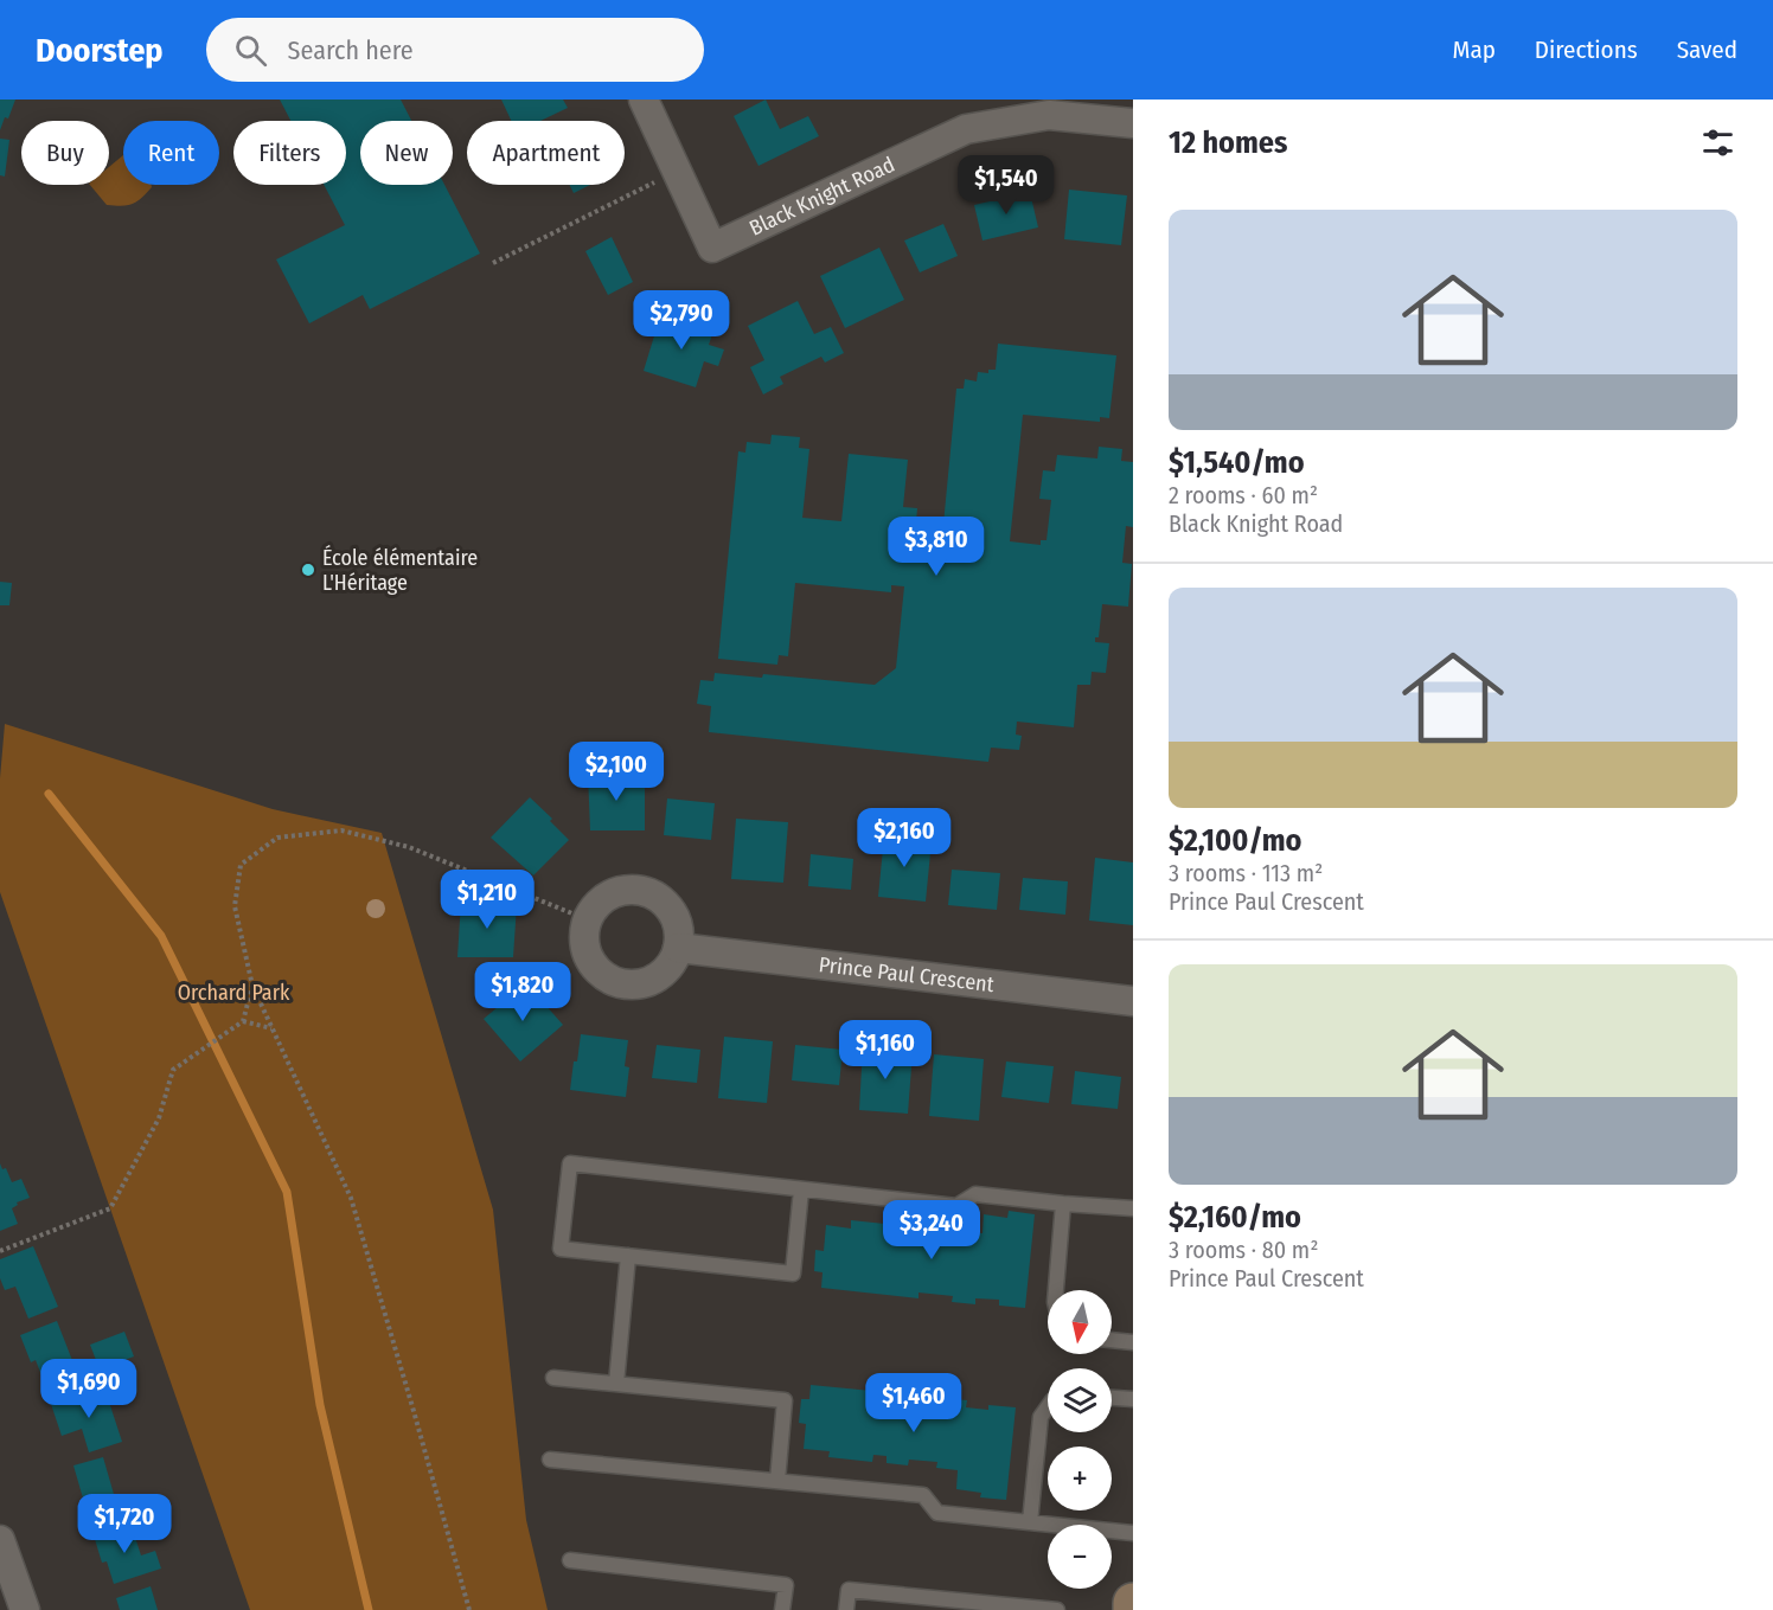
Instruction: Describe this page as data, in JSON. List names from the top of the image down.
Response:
{
  "streets": {
    "street": ["Black Knight Road", "Prince Paul Crescent"]
  },
  "parks": ["Orchard Park"],
  "places": ["École élémentaire L'Héritage"],
  "north": "bottom",
  "page": {
    "header": "Doorstep",
    "search": "Search here",
    "nav": ["Map", "Directions", "Saved"],
    "heading": "12 homes",
    "chip": [
      "Buy",
      "Rent",
      "Filters",
      "New",
      "Apartment"
    ],
    "price": [
      "$1,540",
      "$2,790",
      "$3,810",
      "$2,100",
      "$2,160",
      "$1,210",
      "$1,820",
      "$1,160",
      "$3,240",
      "$1,690",
      "$1,460",
      "$1,720"
    ],
    "list": [
      {
        "name": "$1,540/mo",
        "note": "2 rooms · 60 m² · Black Knight Road"
      },
      {
        "name": "$2,100/mo",
        "note": "3 rooms · 113 m² · Prince Paul Crescent"
      },
      {
        "name": "$2,160/mo",
        "note": "3 rooms · 80 m² · Prince Paul Crescent"
      }
    ],
    "map_buttons": ["+", "−"]
  }
}
